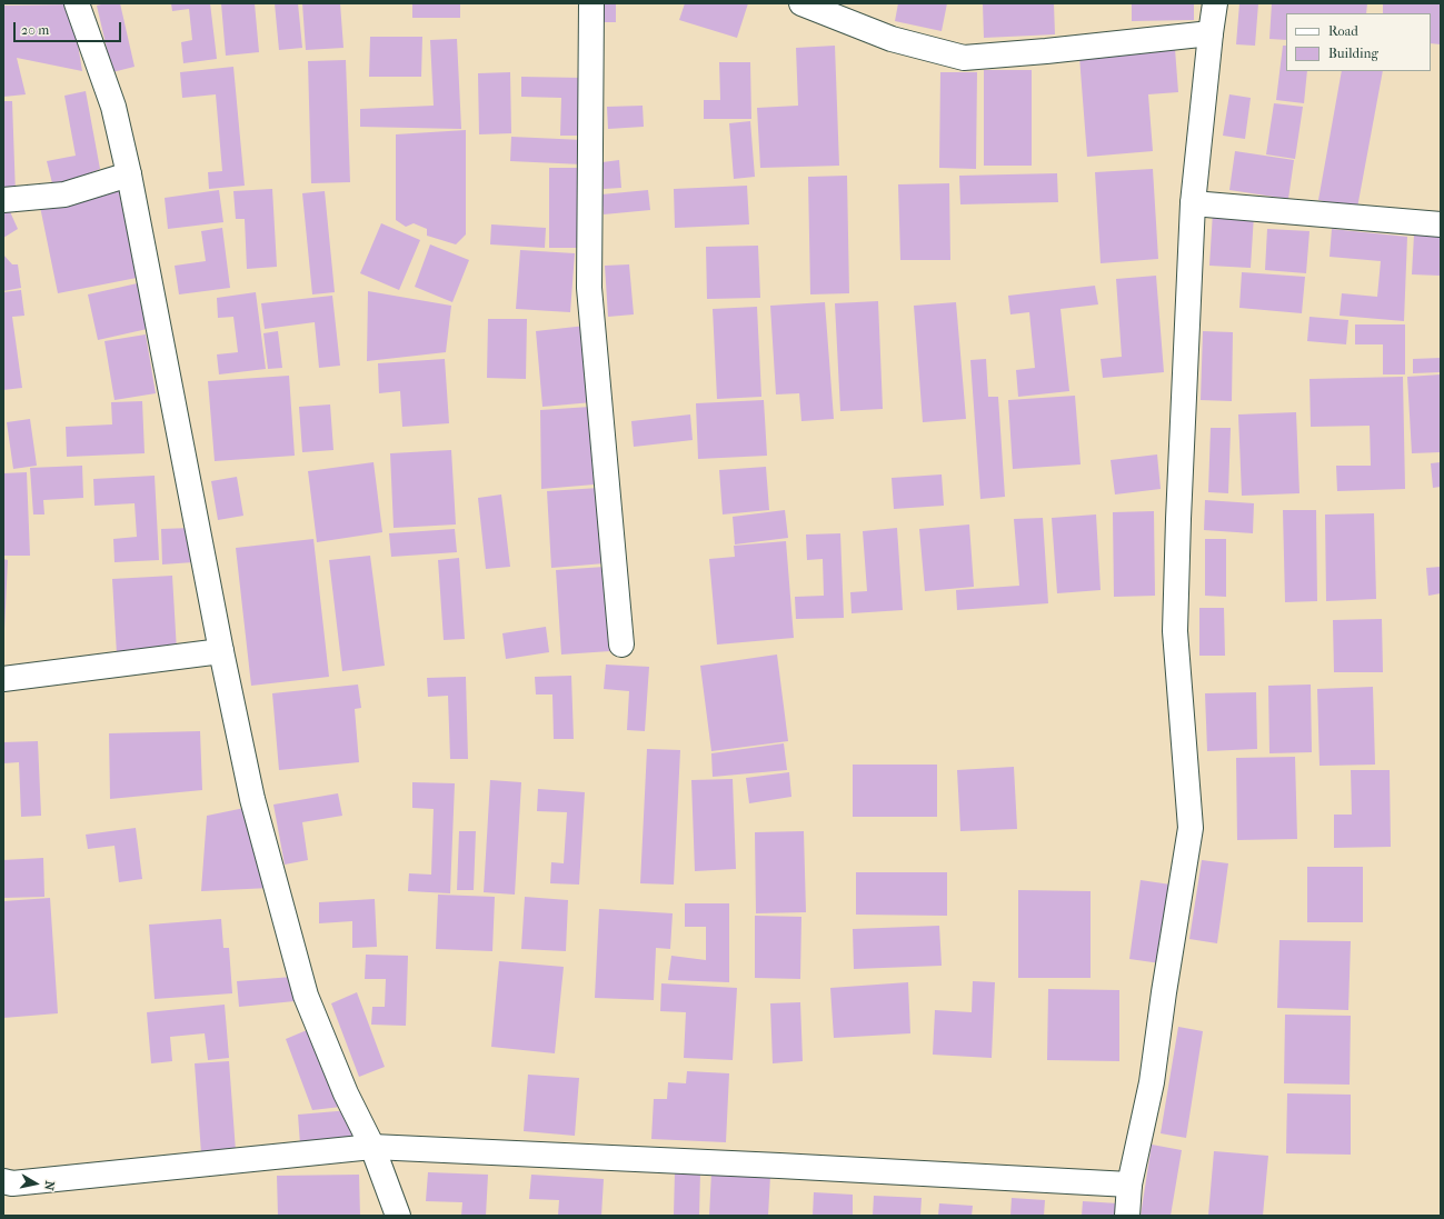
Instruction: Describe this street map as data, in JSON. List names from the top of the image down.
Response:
{
  "legend": ["Road", "Building"],
  "scale_bar": "20 m",
  "north": "right"
}
